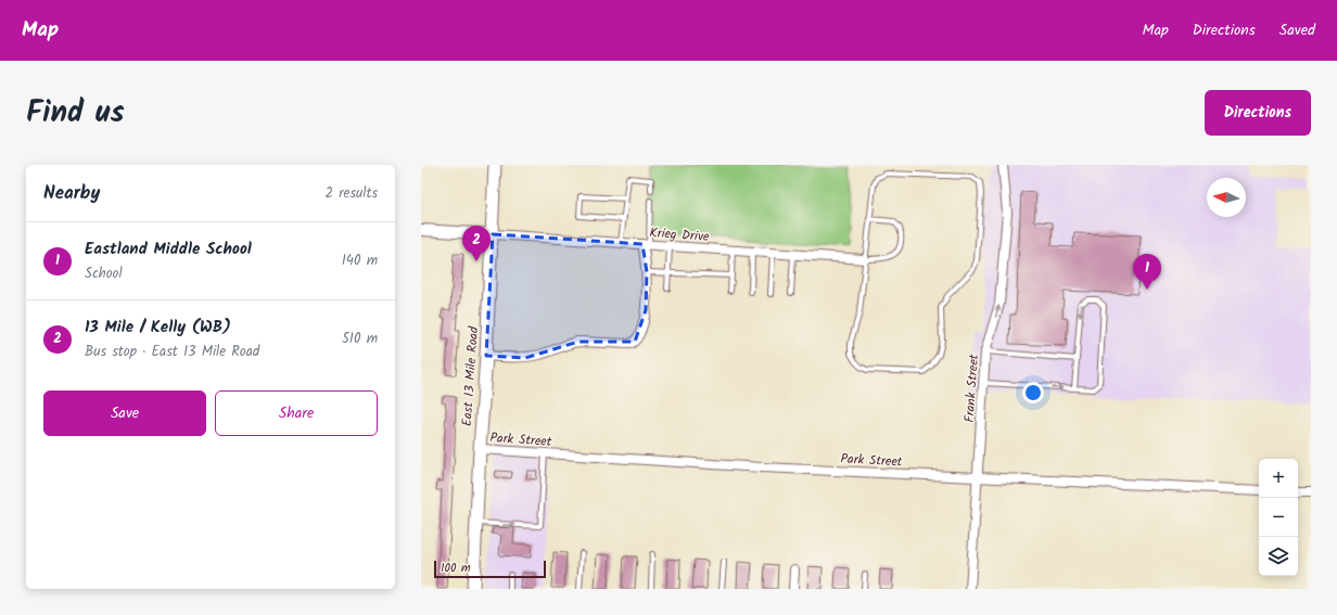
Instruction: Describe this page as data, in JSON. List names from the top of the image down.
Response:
{
  "streets": {
    "main road": ["East 13 Mile Road"],
    "street": ["Krieg Drive", "Frank Street", "Park Street"]
  },
  "crossings": [
    ["Krieg Drive", "East 13 Mile Road"],
    ["East 13 Mile Road", "Park Street"],
    ["Frank Street", "Park Street"]
  ],
  "one_way": ["Frank Street"],
  "scale_bar": "100 m",
  "north": "left",
  "page": {
    "header": "Map",
    "nav": ["Map", "Directions", "Saved"],
    "title": "Find us",
    "buttons": [
      "Directions",
      ["Save", "Share"]
    ],
    "heading": ["Nearby", "2 results"],
    "list": [
      {
        "mark": "1",
        "name": "Eastland Middle School",
        "note": "School",
        "value": "140 m"
      },
      {
        "mark": "2",
        "name": "13 Mile / Kelly (WB)",
        "note": "Bus stop · East 13 Mile Road",
        "value": "510 m"
      }
    ],
    "pins": ["2", "1"],
    "map_buttons": ["+", "−"],
    "scale": "100 m"
  }
}
